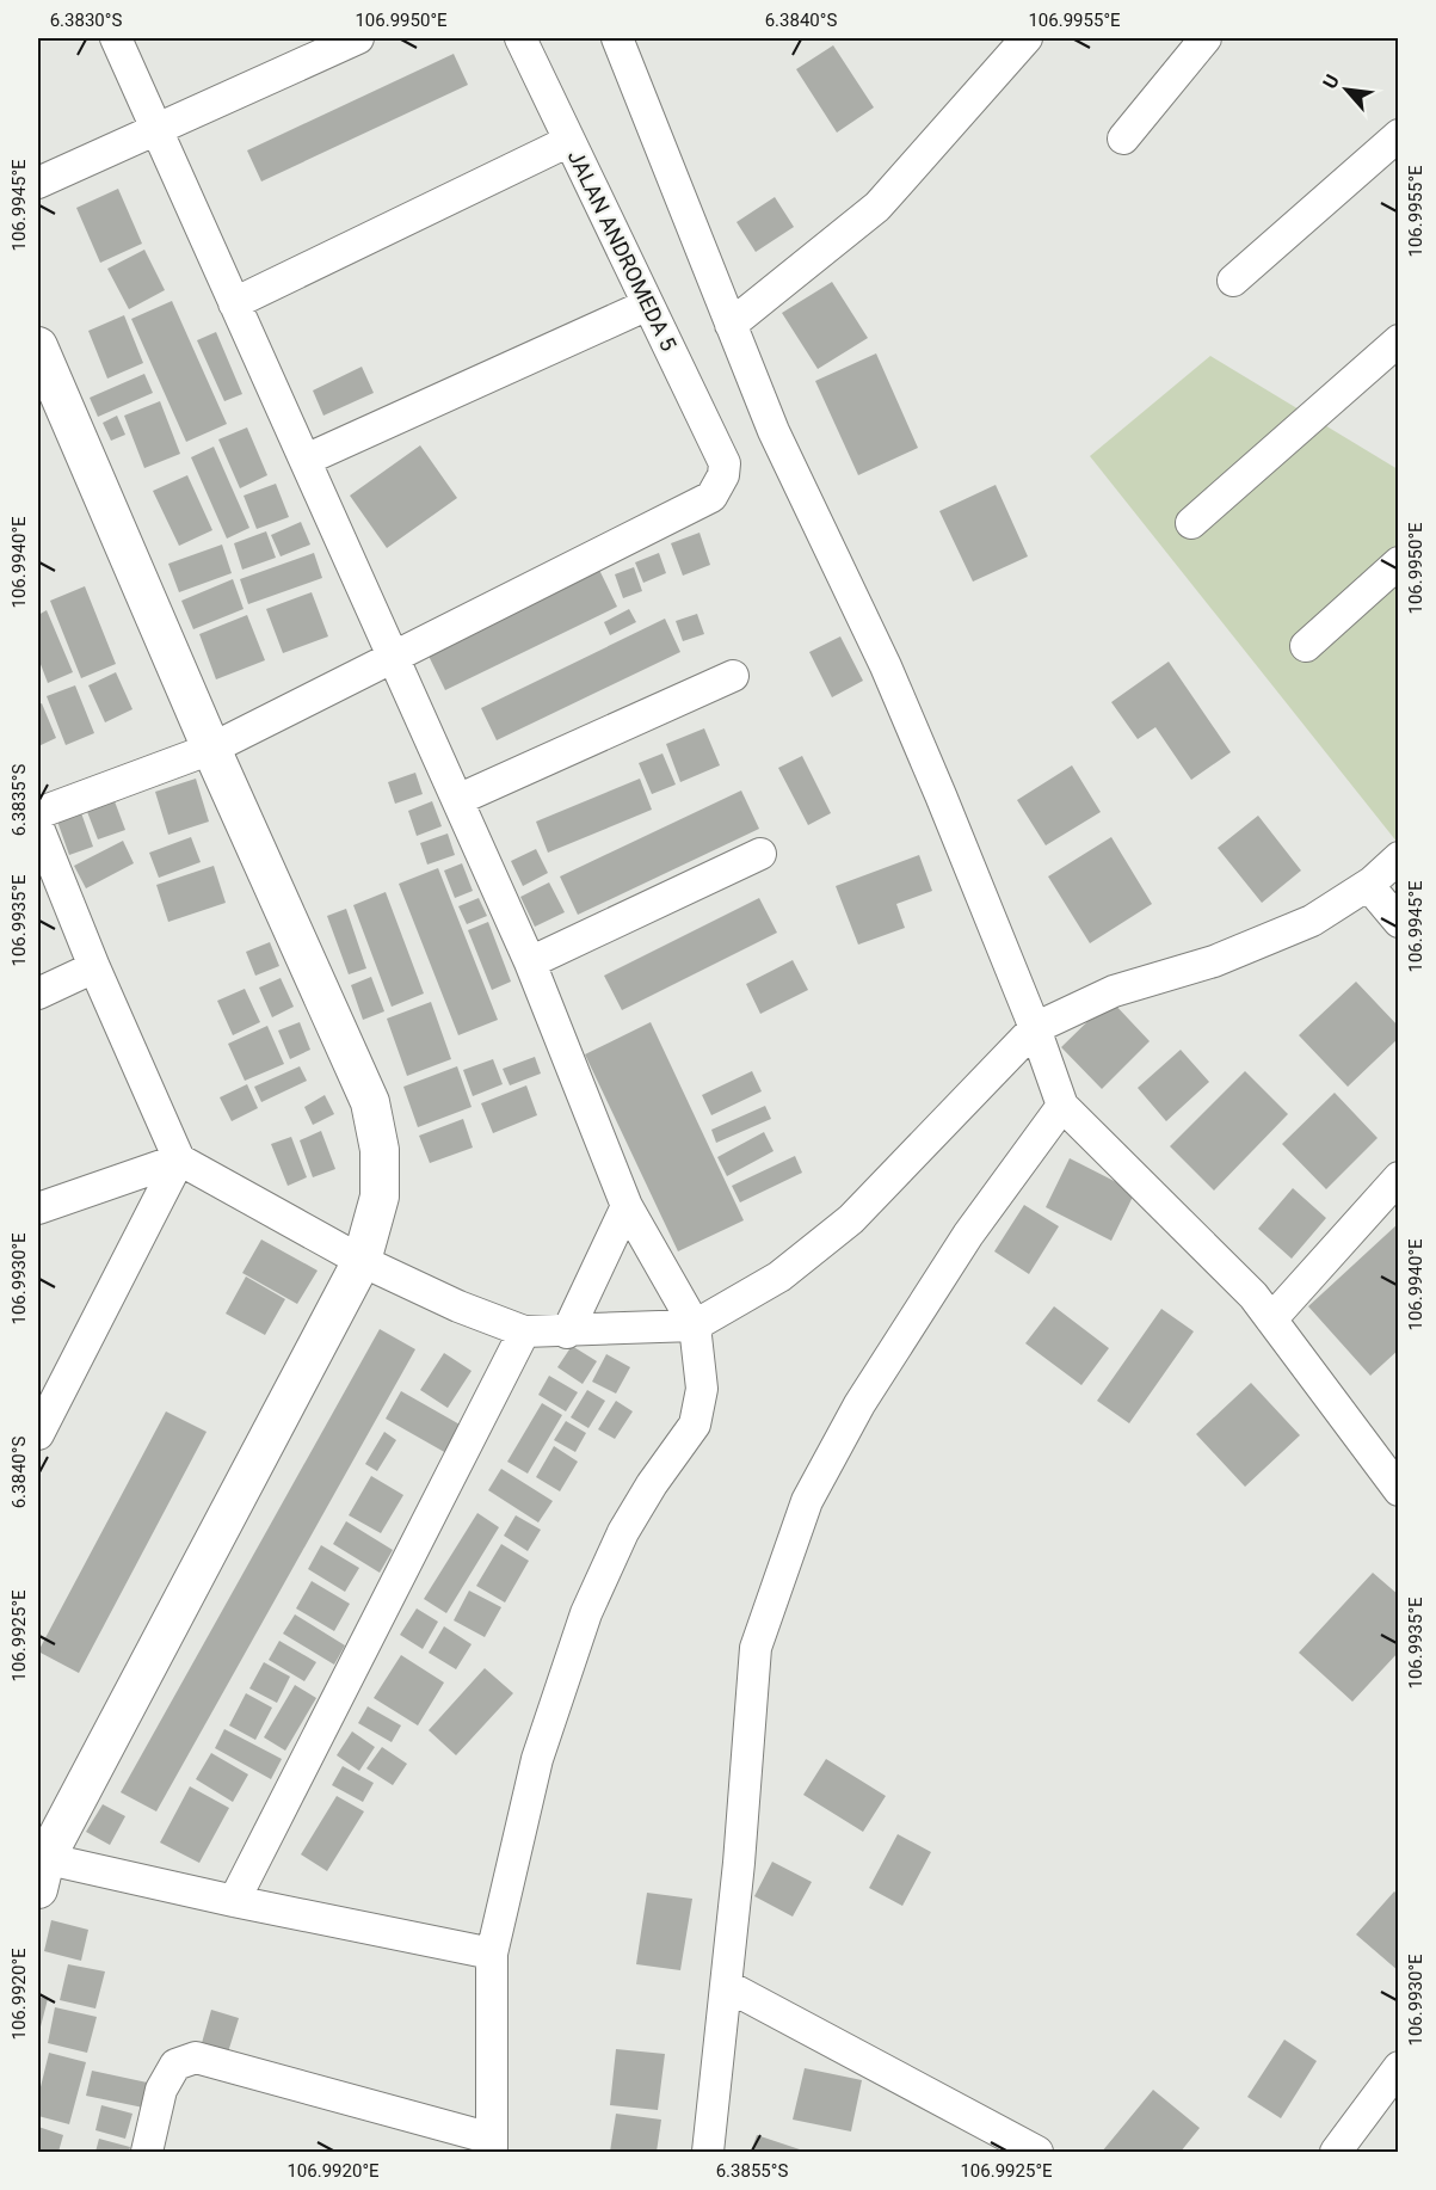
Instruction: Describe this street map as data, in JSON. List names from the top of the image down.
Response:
{
  "streets": {
    "street": ["JALAN ANDROMEDA 5"]
  },
  "north": "top left",
  "coordinates": [
    "6.3830°S",
    "106.9950°E",
    "6.3840°S",
    "106.9955°E",
    "106.9945°E",
    "106.9940°E",
    "6.3835°S",
    "106.9935°E",
    "106.9930°E",
    "106.9925°E",
    "106.9920°E",
    "6.3855°S"
  ]
}
